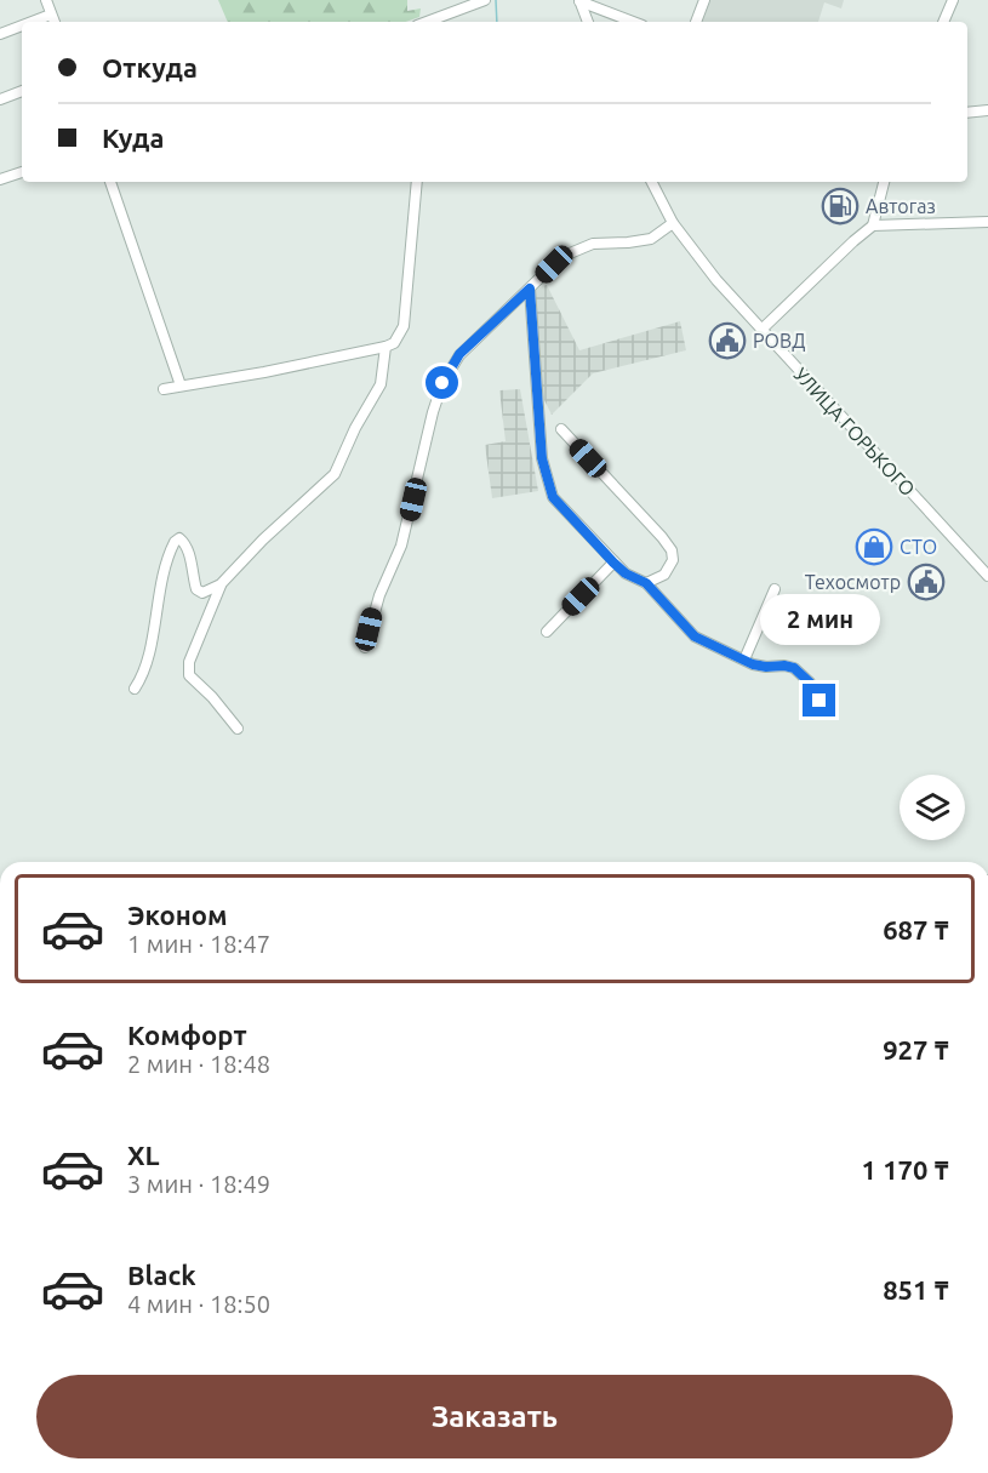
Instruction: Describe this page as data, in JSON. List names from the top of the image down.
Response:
{
  "streets": {
    "street": ["УЛИЦА ГОРЬКОГО"]
  },
  "places": {
    "fuel station": ["Автогаз"],
    "public building": ["РОВД", "Техосмотр"],
    "shop": ["СТО"]
  },
  "page": {
    "banner": ["Откуда", "Куда"],
    "bubble": "2 мин",
    "list": [
      {
        "name": "Эконом",
        "note": "1 мин · 18:47",
        "value": "687 ₸"
      },
      {
        "name": "Комфорт",
        "note": "2 мин · 18:48",
        "value": "927 ₸"
      },
      {
        "name": "XL",
        "note": "3 мин · 18:49",
        "value": "1 170 ₸"
      },
      {
        "name": "Black",
        "note": "4 мин · 18:50",
        "value": "851 ₸"
      }
    ],
    "buttons": "Заказать"
  }
}
